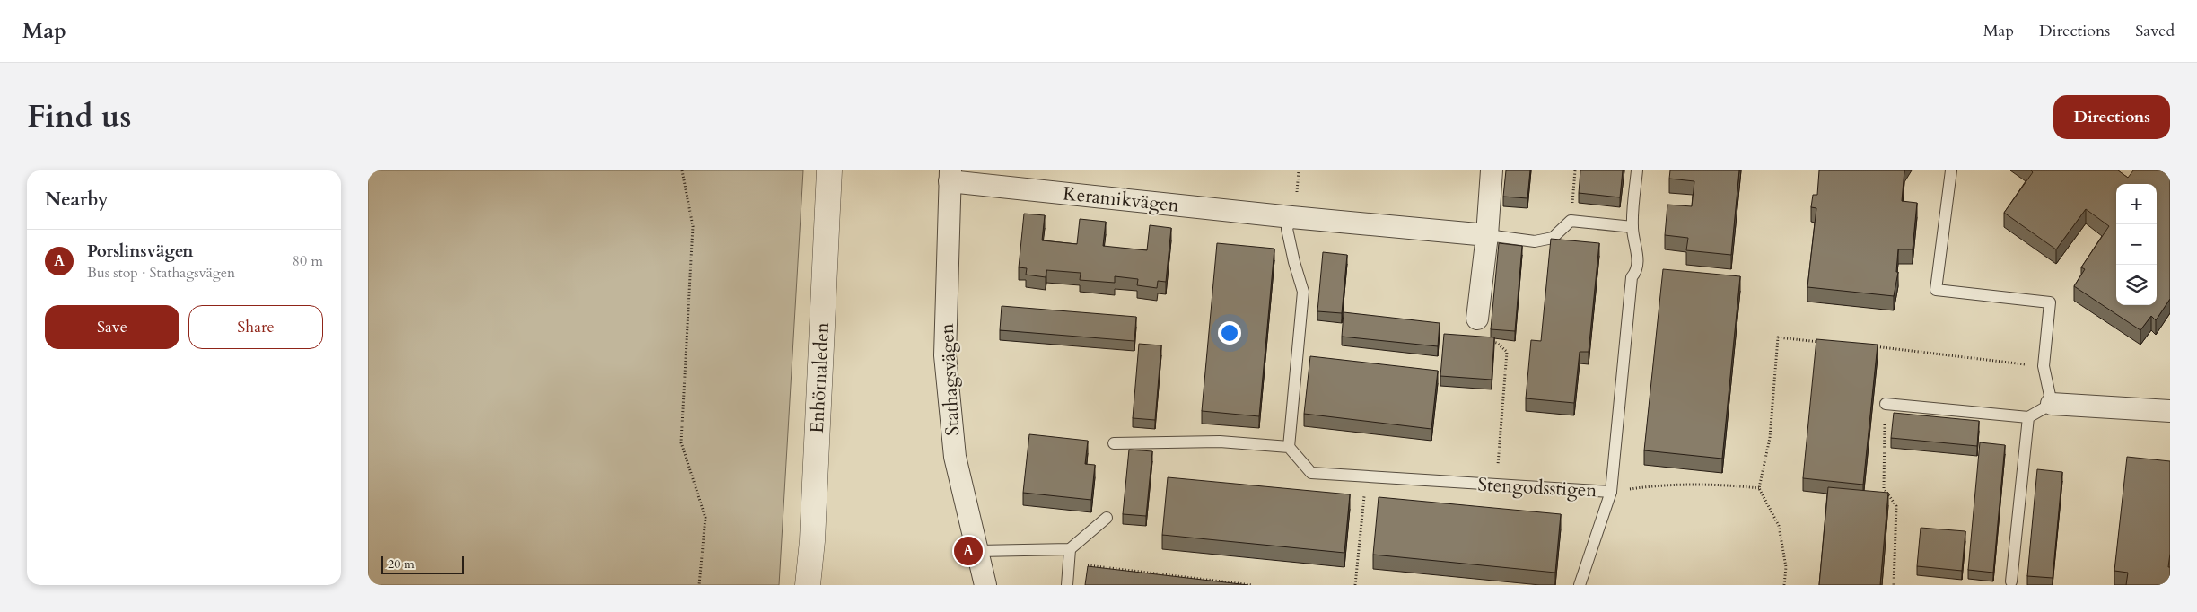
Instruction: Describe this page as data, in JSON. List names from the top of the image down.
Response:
{
  "streets": {
    "street": ["Keramikvägen", "Enhörnaleden", "Stathagsvägen"],
    "lane": ["Stengodsstigen"]
  },
  "crossings": [
    ["Keramikvägen", "Stathagsvägen"]
  ],
  "scale_bar": "20 m",
  "page": {
    "header": "Map",
    "nav": ["Map", "Directions", "Saved"],
    "title": "Find us",
    "buttons": [
      "Directions",
      ["Save", "Share"]
    ],
    "heading": "Nearby",
    "map_buttons": ["+", "−"],
    "list": [
      {
        "mark": "A",
        "name": "Porslinsvägen",
        "note": "Bus stop · Stathagsvägen",
        "value": "80 m"
      }
    ],
    "pins": "A",
    "scale": "20 m"
  }
}
